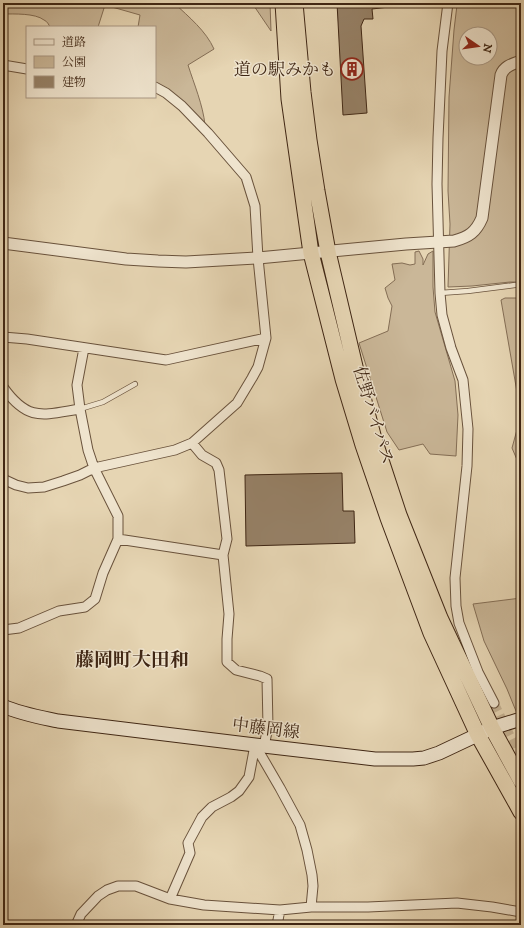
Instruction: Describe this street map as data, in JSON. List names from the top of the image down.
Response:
{
  "streets": {
    "highway": ["佐野バイパス"],
    "main road": ["中藤岡線"]
  },
  "crossings": [
    ["佐野バイパス", "中藤岡線"]
  ],
  "districts": ["藤岡町大田和"],
  "places": {
    "building": ["道の駅みかも"]
  },
  "legend": ["道路", "公園", "建物"],
  "north": "right"
}
